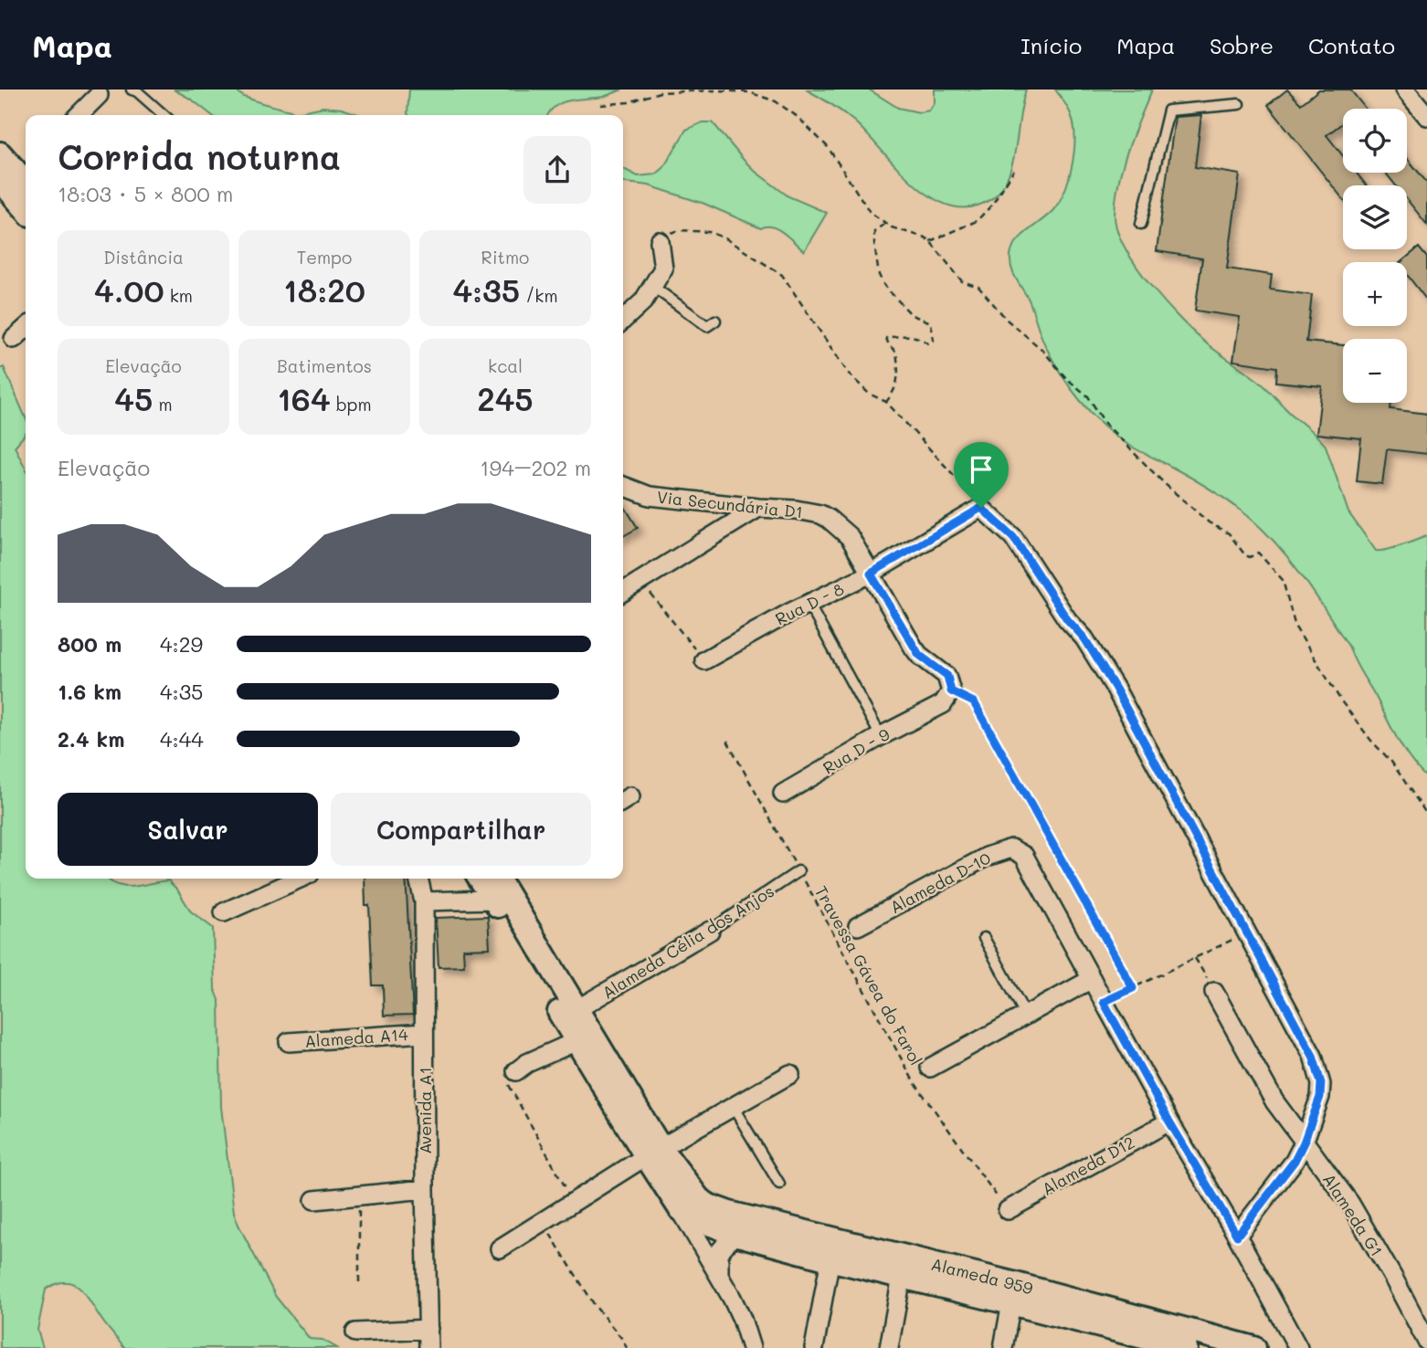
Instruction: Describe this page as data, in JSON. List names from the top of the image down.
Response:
{
  "streets": {
    "street": [
      "Via Secundária D1",
      "Rua D - 8",
      "Rua D - 9",
      "Alameda D-10",
      "Alameda Célia dos Anjos",
      "Alameda A14",
      "Avenida A1",
      "Alameda D12",
      "Alameda G1",
      "Alameda 959"
    ],
    "path": ["Travessa Gávea do Farol"]
  },
  "crossings": [
    ["Via Secundária D1", "Rua D - 8"],
    ["Via Secundária D1", "Rua D - 9"],
    ["Alameda Célia dos Anjos", "Travessa Gávea do Farol"],
    ["Travessa Gávea do Farol", "Alameda D12"],
    ["Alameda A14", "Avenida A1"]
  ],
  "page": {
    "header": "Mapa",
    "nav": [
      "Início",
      "Mapa",
      "Sobre",
      "Contato"
    ],
    "map_buttons": ["+", "−"],
    "heading": ["Corrida noturna", "18:03 · 5 × 800 m"],
    "stats": [
      ["Distância", "4.00 km"],
      ["Tempo", "18:20"],
      ["Ritmo", "4:35 /km"],
      ["Elevação", "45 m"],
      ["Batimentos", "164 bpm"],
      ["kcal", "245"]
    ],
    "chart": ["Elevação", "194–202 m"],
    "list": [
      {
        "name": "800 m",
        "note": "4:29"
      },
      {
        "name": "1.6 km",
        "note": "4:35"
      },
      {
        "name": "2.4 km",
        "note": "4:44"
      }
    ],
    "buttons": ["Salvar", "Compartilhar"]
  }
}
